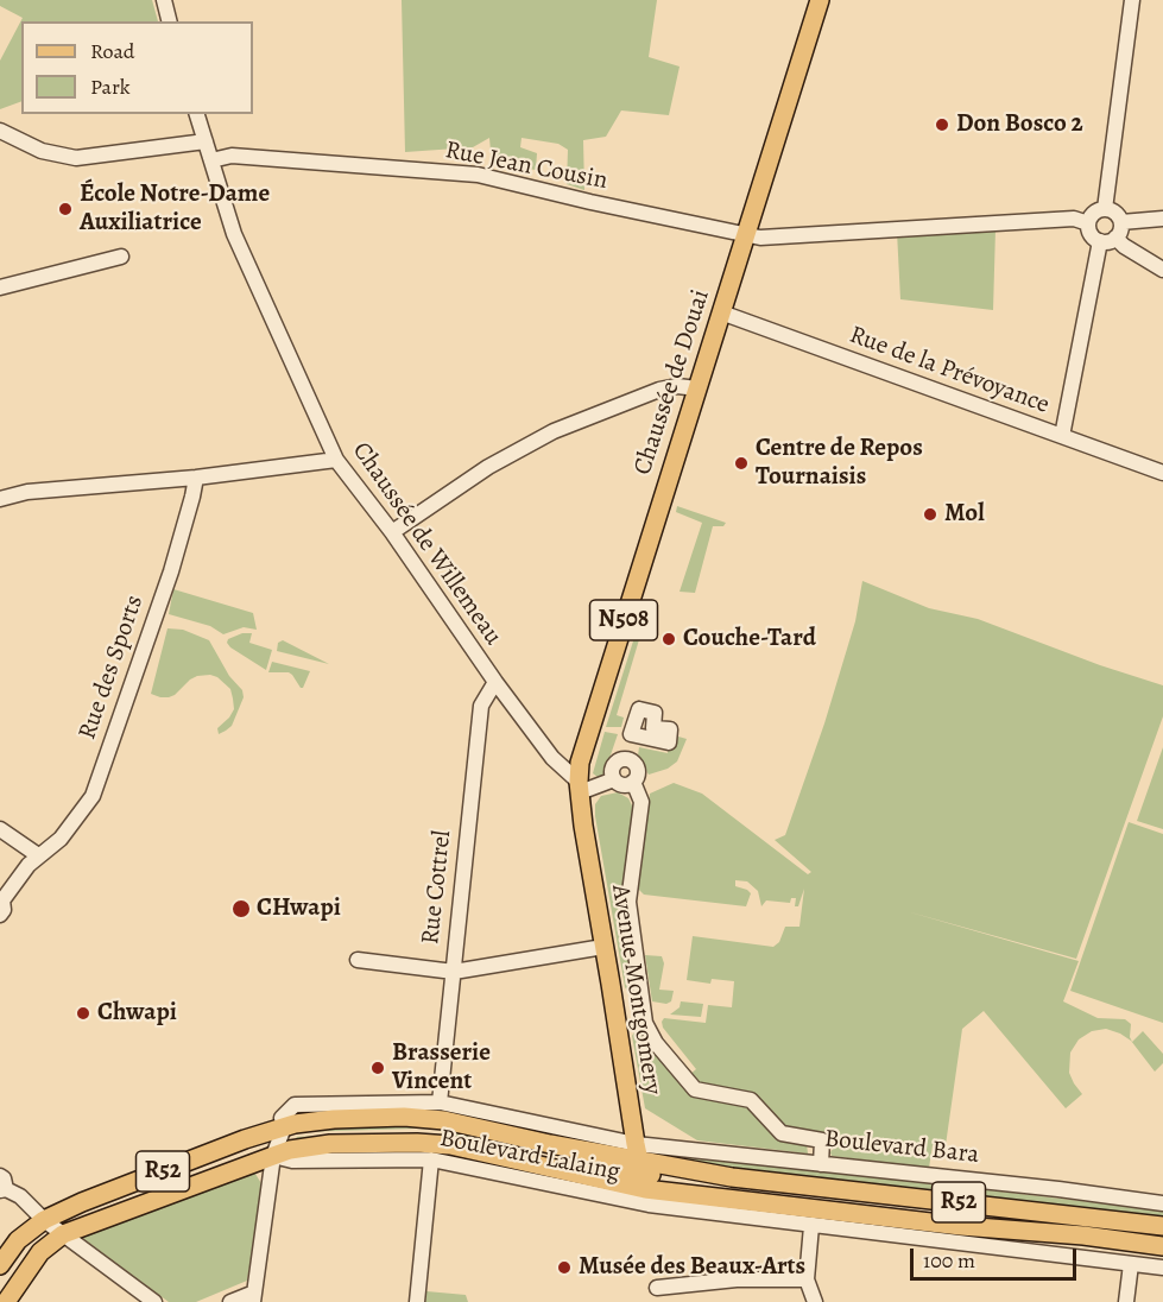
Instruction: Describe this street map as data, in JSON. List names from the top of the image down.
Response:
{
  "streets": {
    "main road": [
      "Chaussée de Douai",
      "N508",
      "Avenue Montgomery",
      "Boulevard Bara",
      "Boulevard Lalaing",
      "R52"
    ],
    "street": [
      "Rue Jean Cousin",
      "Rue de la Prévoyance",
      "Chaussée de Willemeau",
      "Rue des Sports",
      "Rue Cottrel"
    ]
  },
  "crossings": [
    ["Rue Jean Cousin", "Chaussée de Douai"],
    ["Rue Jean Cousin", "Chaussée de Willemeau"],
    ["Rue de la Prévoyance", "Chaussée de Douai"],
    ["Chaussée de Douai", "Chaussée de Willemeau"],
    ["Chaussée de Douai", "Avenue Montgomery"],
    ["Chaussée de Willemeau", "Rue Cottrel"],
    ["Chaussée de Willemeau", "Avenue Montgomery"],
    ["Rue Cottrel", "Boulevard Lalaing"],
    ["Avenue Montgomery", "Boulevard Bara"],
    ["Avenue Montgomery", "Boulevard Lalaing"],
    ["Avenue Montgomery", "R52"],
    ["Boulevard Bara", "Boulevard Lalaing"],
    ["Boulevard Bara", "R52"],
    ["Boulevard Lalaing", "R52"]
  ],
  "places": [
    "Don Bosco 2",
    "École Notre-Dame Auxiliatrice",
    "Centre de Repos Tournaisis",
    "Mol",
    "Couche-Tard",
    "CHwapi",
    "Chwapi",
    "Brasserie Vincent",
    "Musée des Beaux-Arts"
  ],
  "legend": ["Road", "Park"],
  "scale_bar": "100 m"
}
